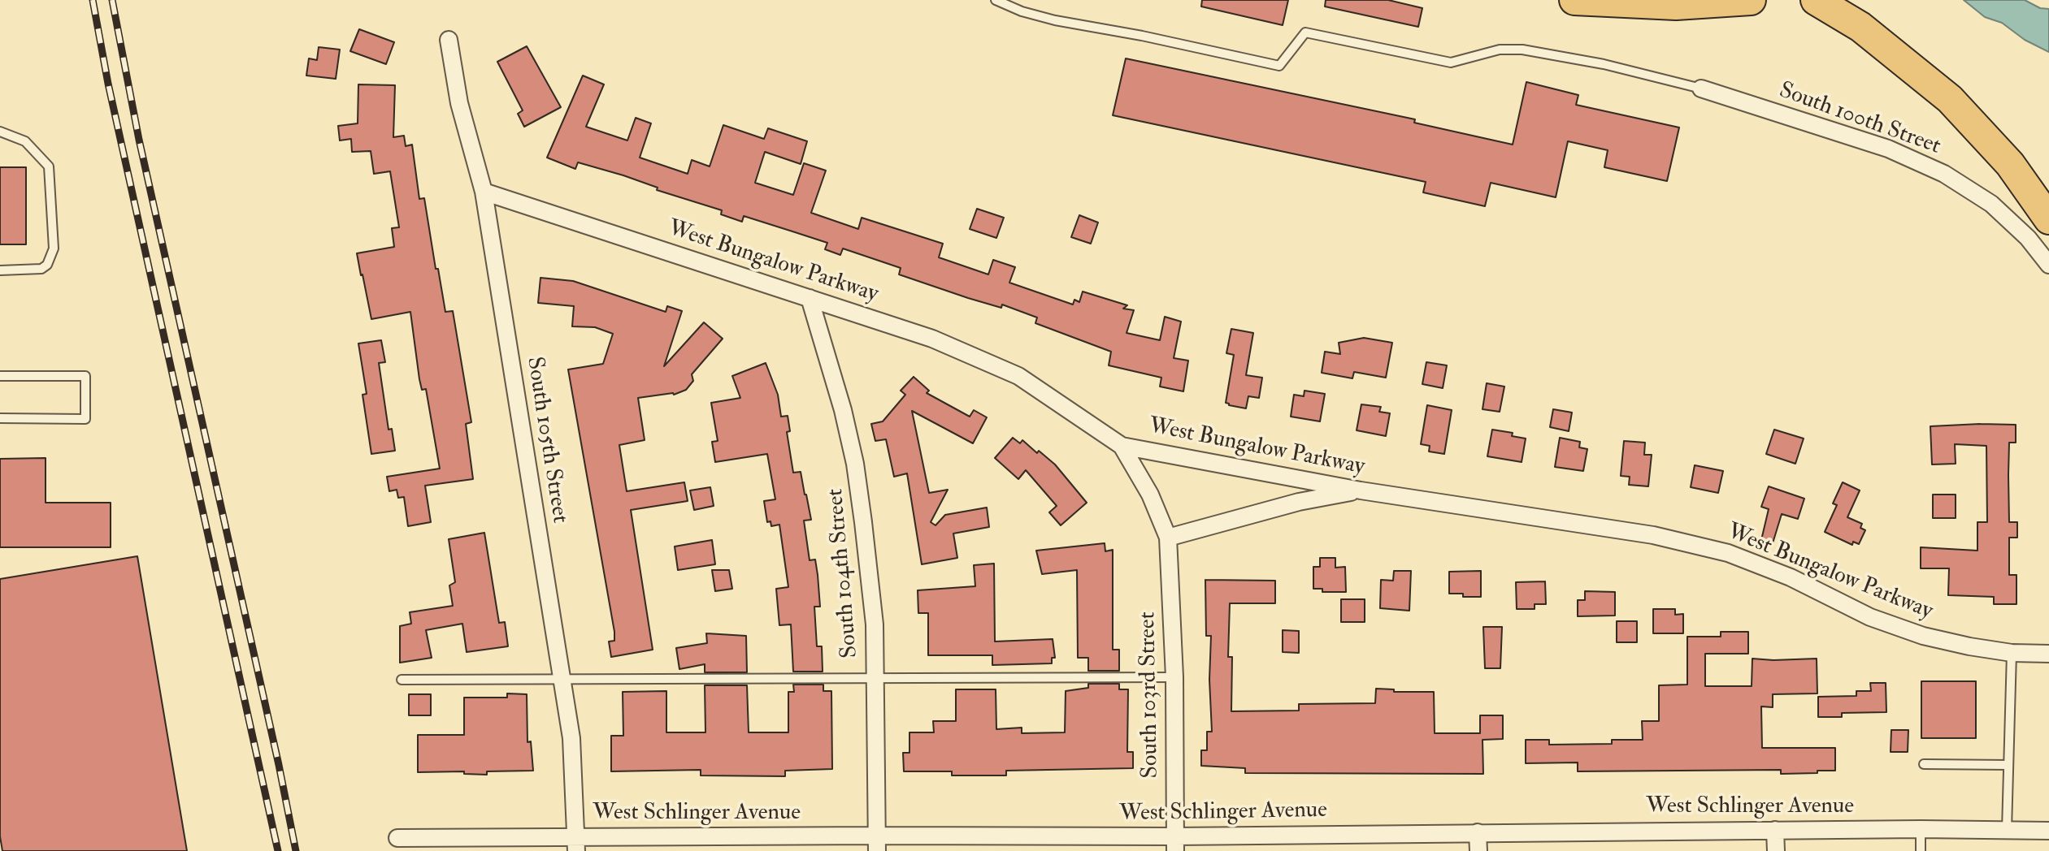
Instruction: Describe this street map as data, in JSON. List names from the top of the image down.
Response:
{
  "streets": {
    "street": [
      "South 100th Street",
      "West Bungalow Parkway",
      "South 105th Street",
      "South 104th Street",
      "South 103rd Street",
      "West Schlinger Avenue"
    ]
  },
  "crossings": [
    ["West Bungalow Parkway", "South 105th Street"],
    ["West Bungalow Parkway", "South 104th Street"],
    ["West Bungalow Parkway", "South 103rd Street"],
    ["South 105th Street", "West Schlinger Avenue"],
    ["South 104th Street", "West Schlinger Avenue"],
    ["South 103rd Street", "West Schlinger Avenue"]
  ]
}
